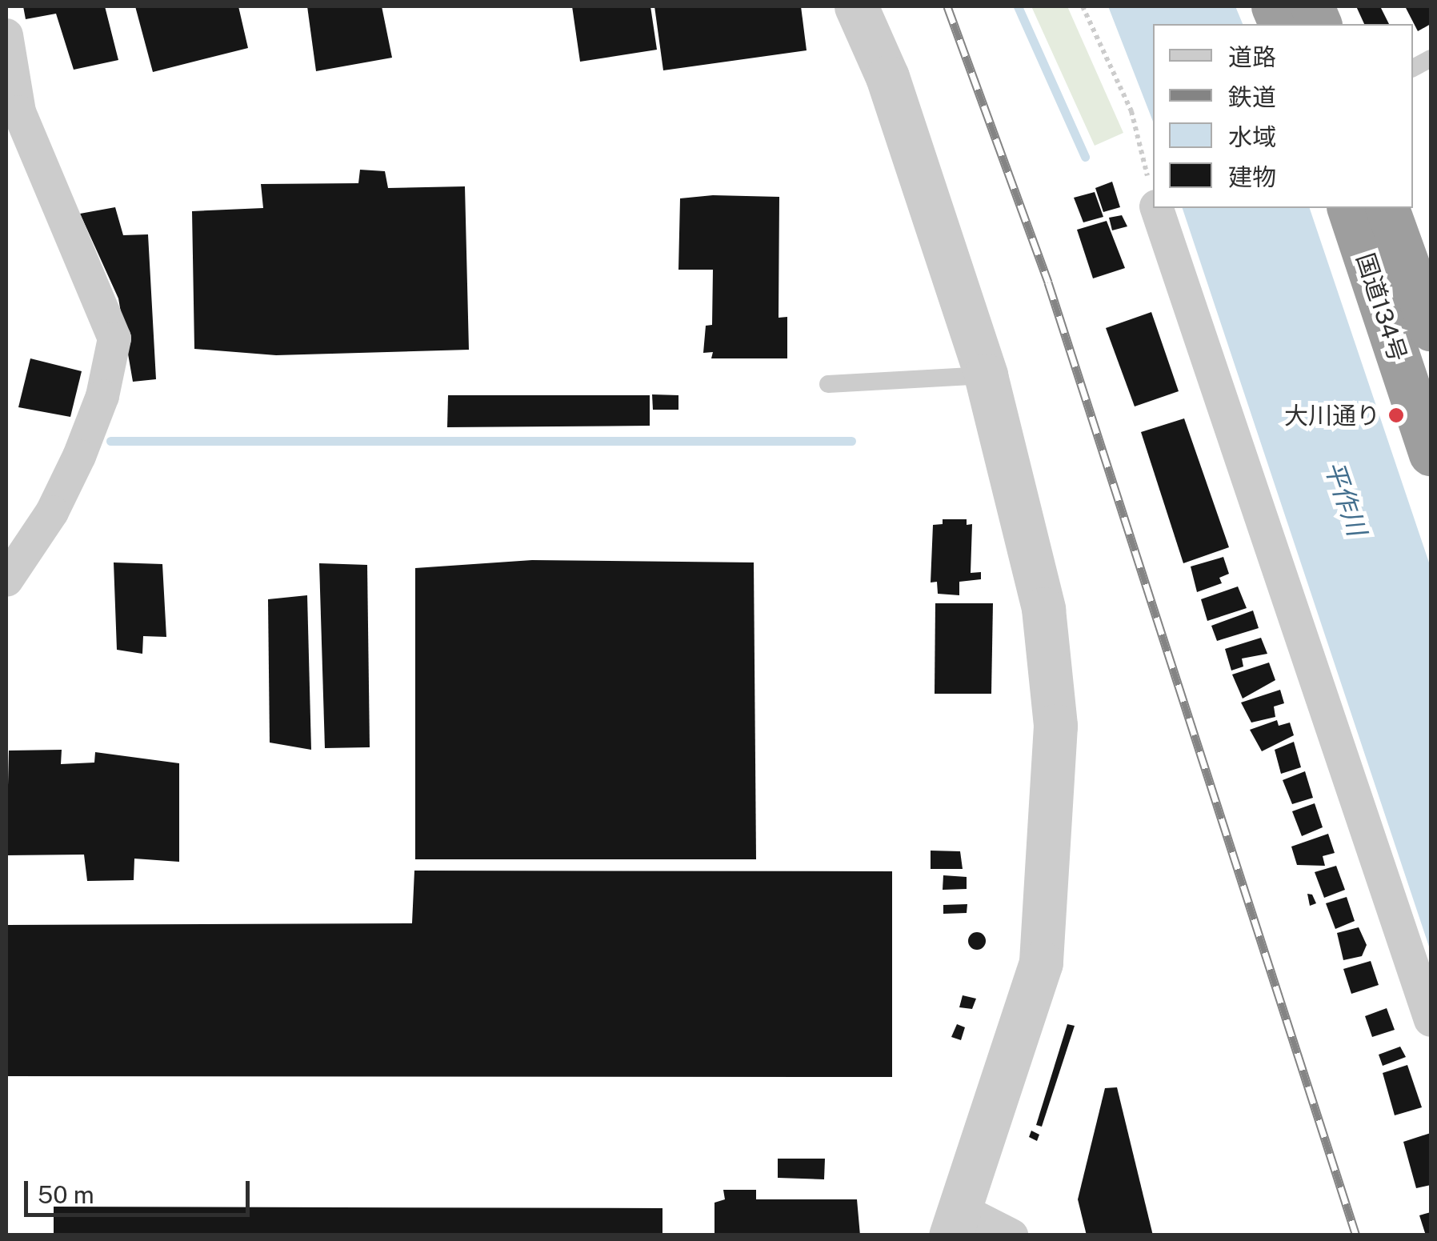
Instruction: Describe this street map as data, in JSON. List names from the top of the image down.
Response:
{
  "streets": {
    "highway": ["国道134号"]
  },
  "water": ["平作川"],
  "places": ["大川通り"],
  "legend": [
    "道路",
    "鉄道",
    "水域",
    "建物"
  ],
  "scale_bar": "50 m"
}
